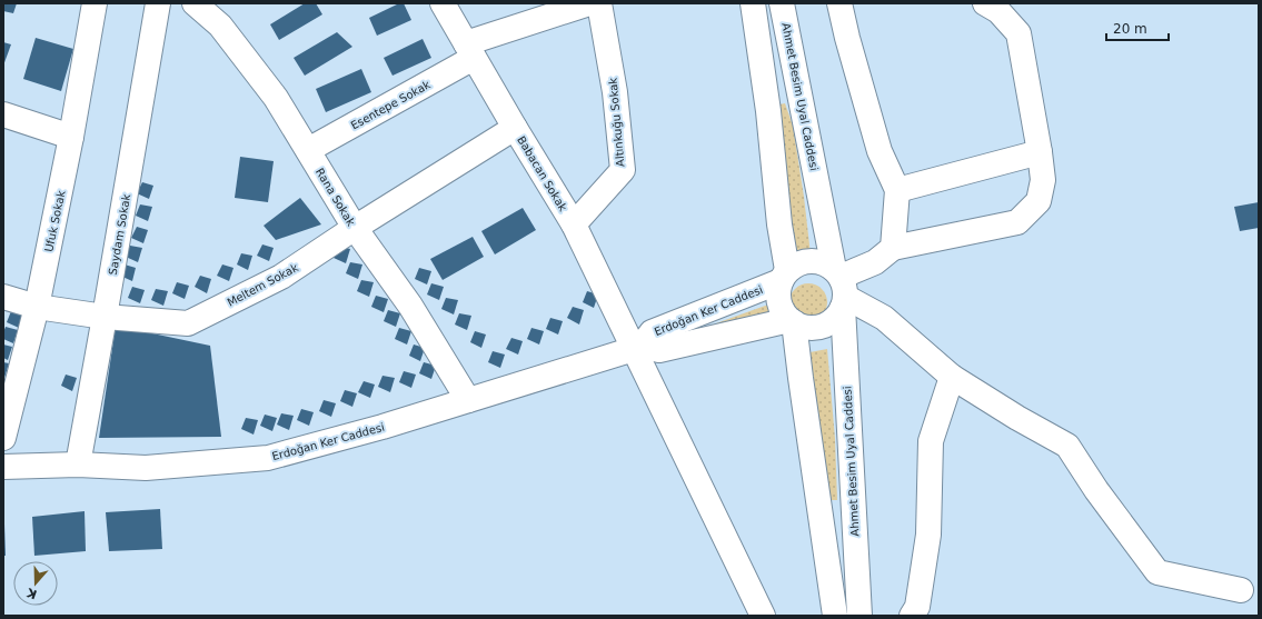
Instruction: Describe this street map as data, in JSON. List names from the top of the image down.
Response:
{
  "streets": {
    "street": [
      "Ahmet Besim Uyal Caddesi",
      "Esentepe Sokak",
      "Altınkuğu Sokak",
      "Babacan Sokak",
      "Rana Sokak",
      "Ufuk Sokak",
      "Saydam Sokak",
      "Meltem Sokak",
      "Erdoğan Ker Caddesi"
    ]
  },
  "crossings": [
    ["Ahmet Besim Uyal Caddesi", "Erdoğan Ker Caddesi"],
    ["Esentepe Sokak", "Babacan Sokak"],
    ["Esentepe Sokak", "Rana Sokak"],
    ["Altınkuğu Sokak", "Babacan Sokak"],
    ["Babacan Sokak", "Meltem Sokak"],
    ["Babacan Sokak", "Erdoğan Ker Caddesi"],
    ["Rana Sokak", "Meltem Sokak"],
    ["Rana Sokak", "Erdoğan Ker Caddesi"],
    ["Ufuk Sokak", "Meltem Sokak"],
    ["Saydam Sokak", "Meltem Sokak"],
    ["Saydam Sokak", "Erdoğan Ker Caddesi"]
  ],
  "scale_bar": "20 m",
  "north": "bottom"
}
